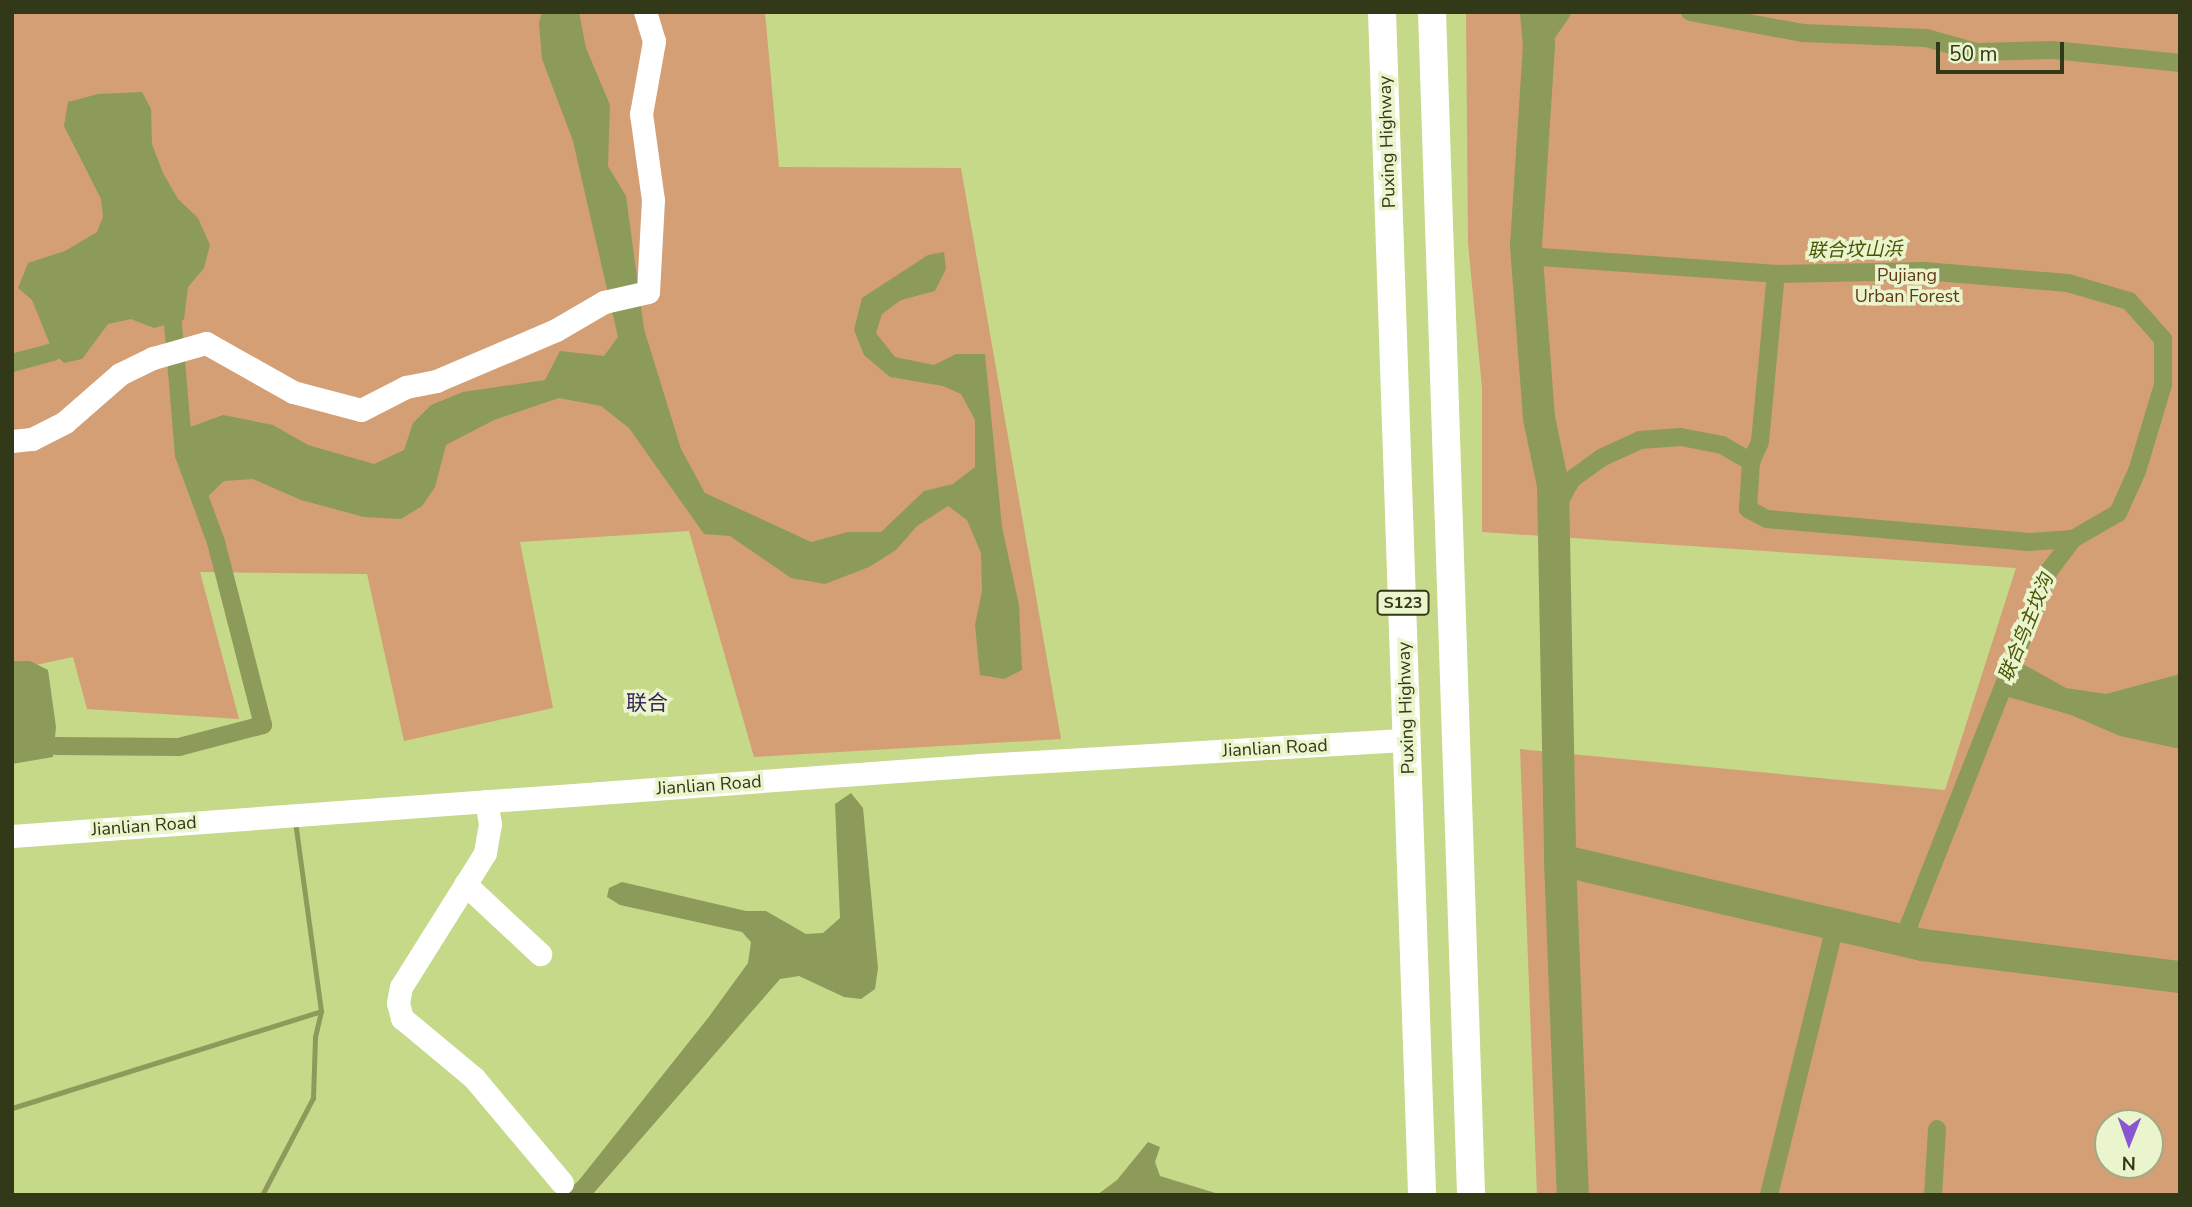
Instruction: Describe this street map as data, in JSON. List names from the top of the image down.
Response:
{
  "streets": {
    "main road": ["Puxing Highway", "S123"],
    "street": ["Jianlian Road"]
  },
  "crossings": [
    ["Puxing Highway", "Jianlian Road"]
  ],
  "districts": ["联合"],
  "water": ["联合坟山浜", "联合鸟主坟沟"],
  "parks": ["Pujiang Urban Forest"],
  "scale_bar": "50 m",
  "north": "bottom"
}
